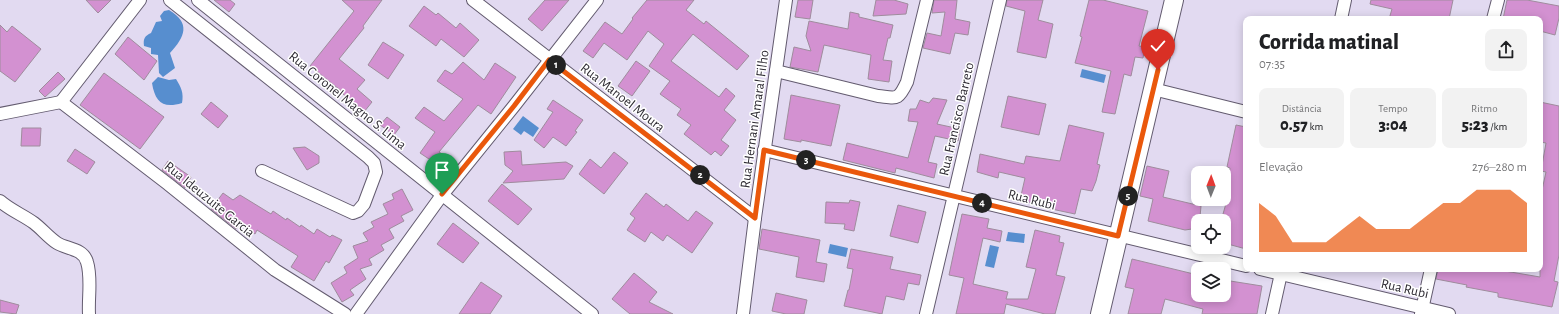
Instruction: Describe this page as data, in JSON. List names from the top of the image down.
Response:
{
  "streets": {
    "street": [
      "Rua Manoel Moura",
      "Rua Coronel Magno S. Lima",
      "Rua Hernani Amaral Filho",
      "Rua Francisco Barreto",
      "Rua Ideuzuite Garcia",
      "Rua Rubi"
    ]
  },
  "crossings": [
    ["Rua Manoel Moura", "Rua Hernani Amaral Filho"],
    ["Rua Hernani Amaral Filho", "Rua Rubi"],
    ["Rua Francisco Barreto", "Rua Rubi"]
  ],
  "north": "top",
  "page": {
    "heading": ["Corrida matinal", "07:35"],
    "pins": [
      "1",
      "3",
      "2",
      "5",
      "4"
    ],
    "stats": [
      ["Distância", "0.57 km"],
      ["Tempo", "3:04"],
      ["Ritmo", "5:23 /km"]
    ],
    "chart": ["Elevação", "276–280 m"]
  }
}
